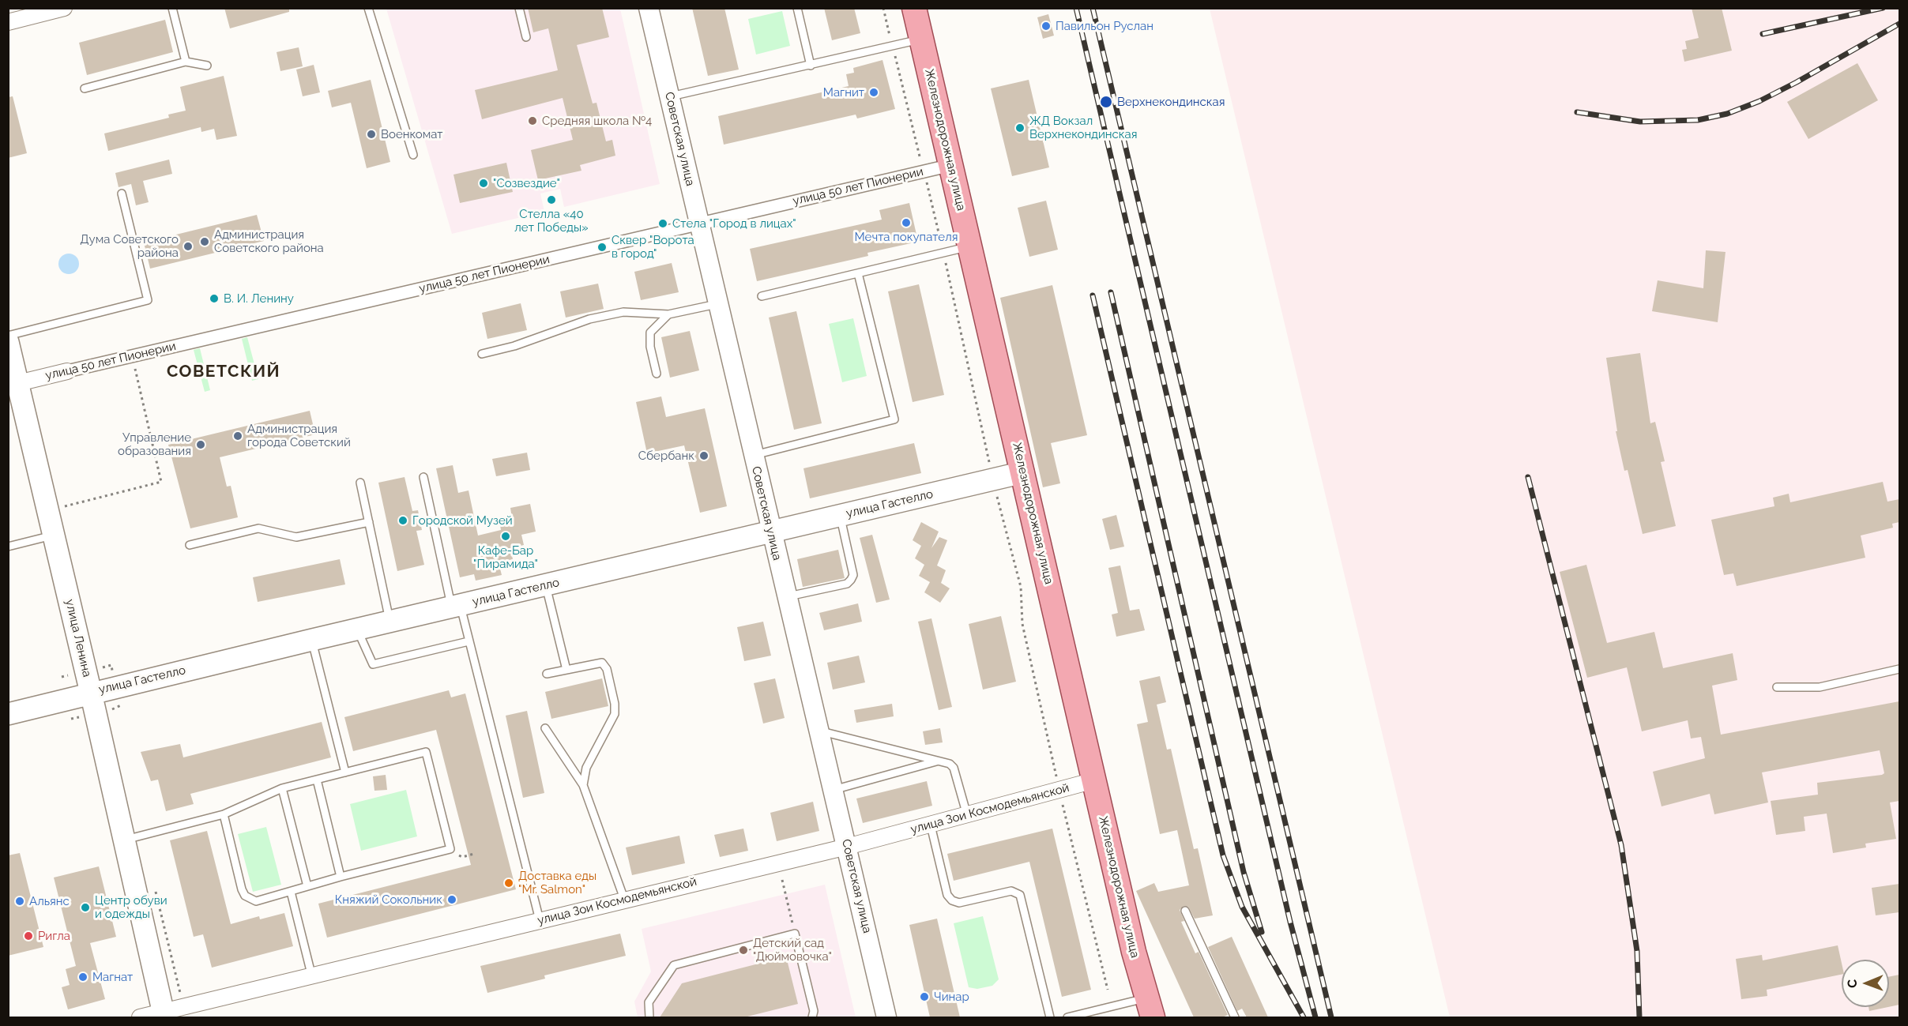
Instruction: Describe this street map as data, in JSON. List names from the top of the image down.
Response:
{
  "streets": {
    "main road": ["Железнодорожная улица", "улица Гастелло", "улица Ленина"],
    "street": ["Советская улица", "улица 50 лет Пионерии", "улица Зои Космодемьянской"]
  },
  "crossings": [
    ["Советская улица", "улица 50 лет Пионерии"],
    ["Советская улица", "улица Гастелло"],
    ["Советская улица", "улица Зои Космодемьянской"],
    ["Железнодорожная улица", "улица 50 лет Пионерии"],
    ["Железнодорожная улица", "улица Гастелло"],
    ["Железнодорожная улица", "улица Зои Космодемьянской"],
    ["улица 50 лет Пионерии", "улица Ленина"],
    ["улица Гастелло", "улица Ленина"],
    ["улица Ленина", "улица Зои Космодемьянской"]
  ],
  "districts": ["СОВЕТСКИЙ"],
  "places": [
    "Павильон Руслан",
    "Магнит",
    "Верхнекондинская",
    "Средняя школа №4",
    "ЖД Вокзал Верхнекондинская",
    "Военкомат",
    "\"Созвездие\"",
    "Стелла «40 лет Победы»",
    "Мечта покупателя",
    "Стела \"Город в лицах\"",
    "Администрация Советского района",
    "Дума Советского района",
    "Сквер \"Ворота в город\"",
    "В. И. Ленину",
    "Администрация города Советский",
    "Управление образования",
    "Сбербанк",
    "Городской Музей",
    "Кафе-Бар \"Пирамида\"",
    "Доставка еды \"Mr. Salmon\"",
    "Княжий Сокольник",
    "Альянс",
    "Центр обуви и одежды",
    "Ригла",
    "Детский сад \"Дюймовочка\"",
    "Магнат",
    "Чинар"
  ],
  "north": "left"
}
